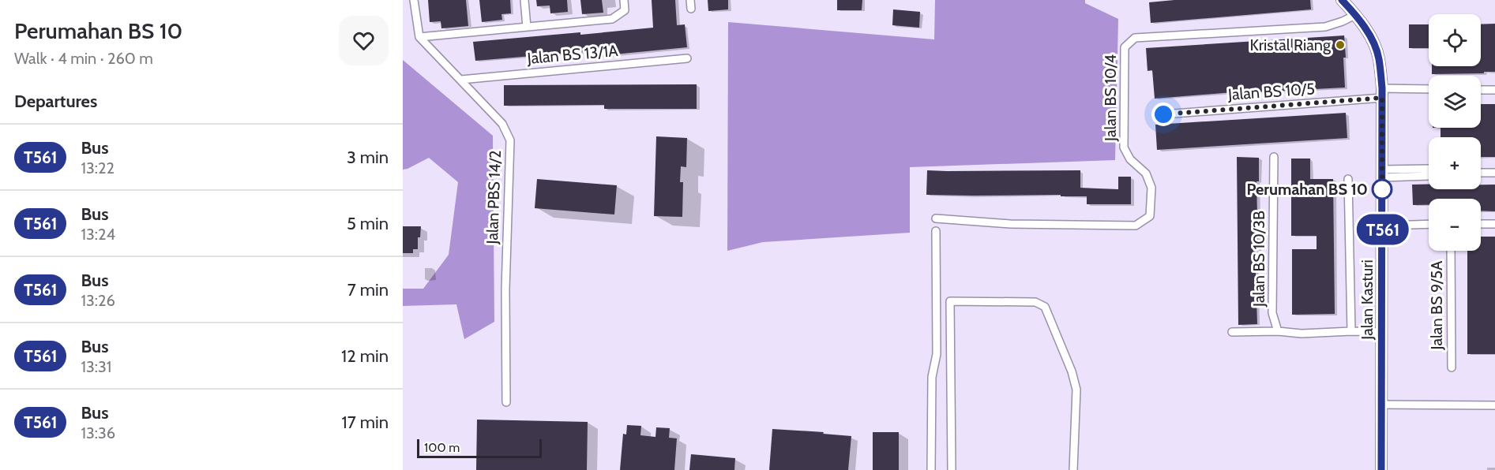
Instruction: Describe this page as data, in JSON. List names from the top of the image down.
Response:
{
  "streets": {
    "street": [
      "Jalan BS 13/1A",
      "Jalan BS 10/5",
      "Jalan BS 10/4",
      "Jalan PBS 14/2",
      "Jalan BS 10/3B",
      "Jalan Kasturi",
      "Jalan BS 9/5A"
    ]
  },
  "crossings": [
    ["Jalan BS 13/1A", "Jalan PBS 14/2"],
    ["Jalan BS 10/5", "Jalan Kasturi"],
    ["Jalan BS 10/4", "Jalan Kasturi"]
  ],
  "places": ["Kristal Riang", "Perumahan BS 10"],
  "lines": ["bus line T561"],
  "scale_bar": "100 m",
  "page": {
    "heading": [
      ["Perumahan BS 10", "Walk · 4 min · 260 m"],
      "Departures"
    ],
    "on_map": "T561",
    "map_buttons": ["+", "−"],
    "list": [
      {
        "mark": "T561",
        "name": "Bus",
        "note": "13:22",
        "value": "3 min"
      },
      {
        "mark": "T561",
        "name": "Bus",
        "note": "13:24",
        "value": "5 min"
      },
      {
        "mark": "T561",
        "name": "Bus",
        "note": "13:26",
        "value": "7 min"
      },
      {
        "mark": "T561",
        "name": "Bus",
        "note": "13:31",
        "value": "12 min"
      },
      {
        "mark": "T561",
        "name": "Bus",
        "note": "13:36",
        "value": "17 min"
      }
    ],
    "scale": "100 m"
  }
}
